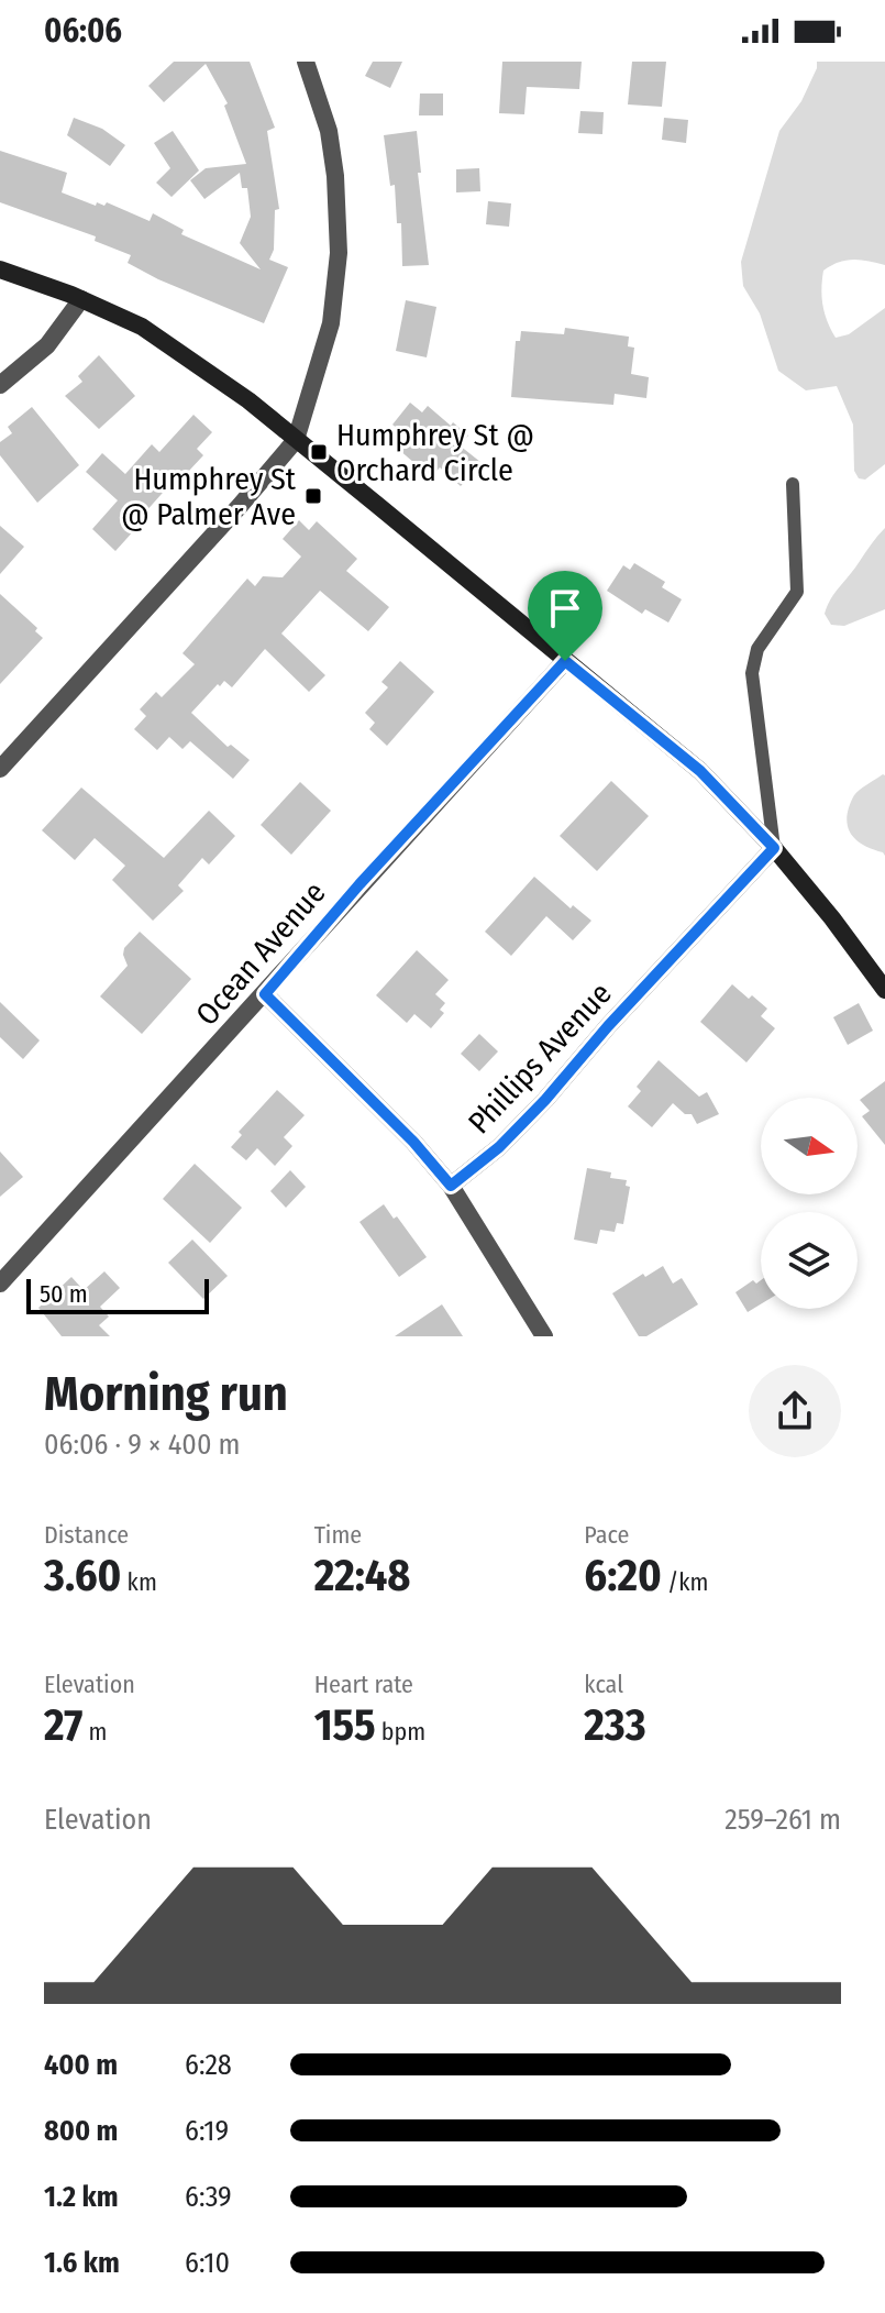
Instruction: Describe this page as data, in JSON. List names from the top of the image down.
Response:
{
  "streets": {
    "street": ["Ocean Avenue", "Phillips Avenue"]
  },
  "places": {
    "transit": ["Humphrey St @ Orchard Circle", "Humphrey St @ Palmer Ave"]
  },
  "scale_bar": "50 m",
  "north": "right",
  "page": {
    "status": "06:06",
    "scale": "50 m",
    "heading": ["Morning run", "06:06 · 9 × 400 m"],
    "stats": [
      ["Distance", "3.60 km"],
      ["Time", "22:48"],
      ["Pace", "6:20 /km"],
      ["Elevation", "27 m"],
      ["Heart rate", "155 bpm"],
      ["kcal", "233"]
    ],
    "chart": ["Elevation", "259–261 m"],
    "list": [
      {
        "name": "400 m",
        "note": "6:28"
      },
      {
        "name": "800 m",
        "note": "6:19"
      },
      {
        "name": "1.2 km",
        "note": "6:39"
      },
      {
        "name": "1.6 km",
        "note": "6:10"
      }
    ]
  }
}
